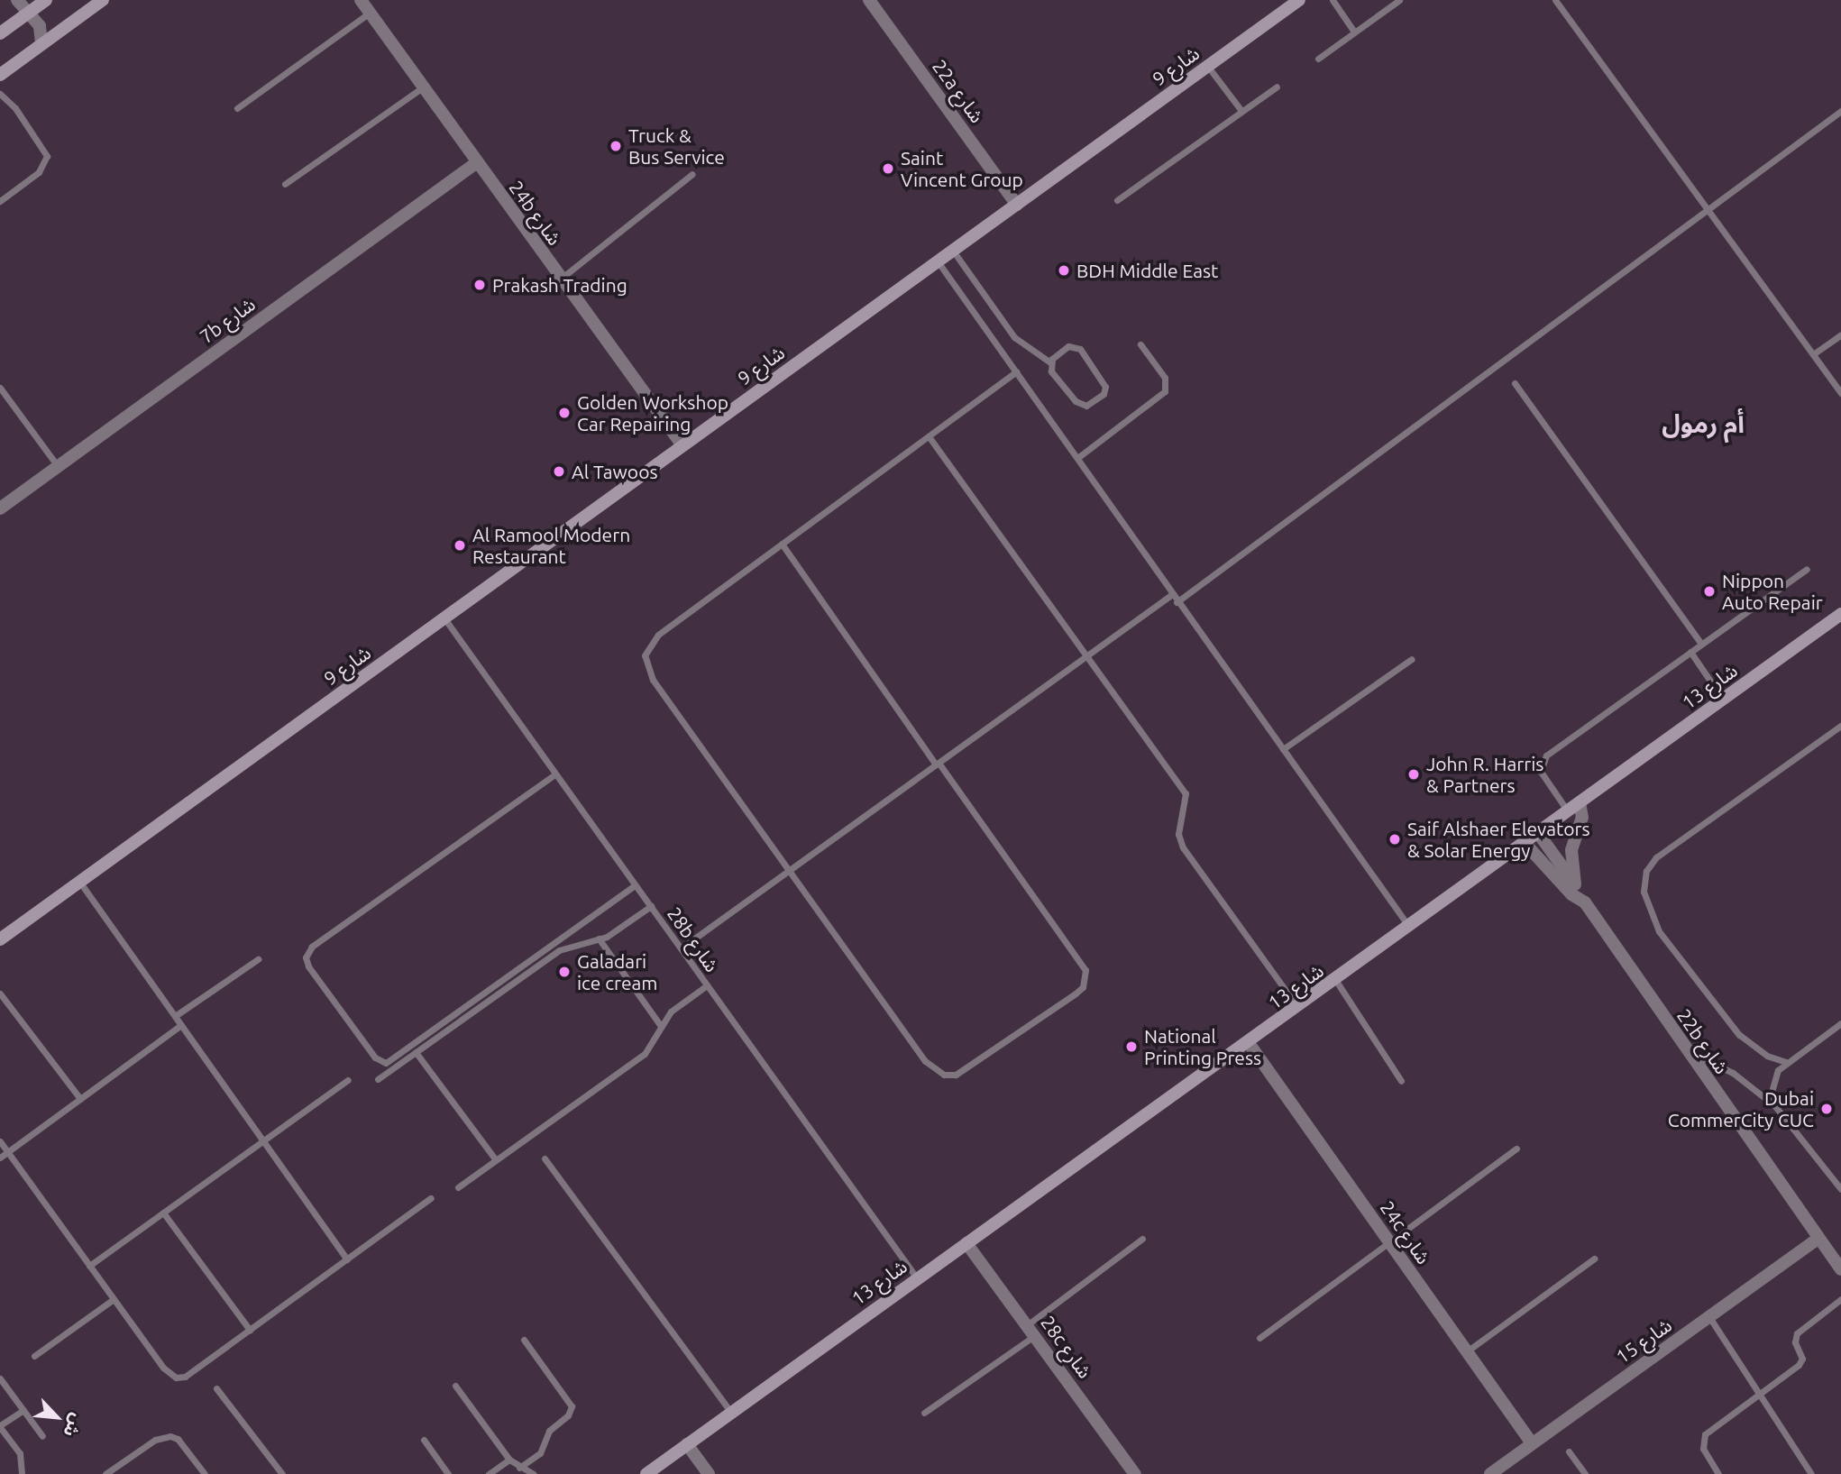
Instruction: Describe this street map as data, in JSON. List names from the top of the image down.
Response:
{
  "streets": {
    "street": [
      "شارع 9",
      "22a شارع",
      "24b شارع",
      "7b شارع",
      "شارع 13",
      "22b شارع",
      "24c شارع",
      "شارع 15",
      "28c شارع"
    ],
    "lane": ["28b شارع"]
  },
  "crossings": [
    ["شارع 9", "22a شارع"],
    ["شارع 9", "24b شارع"],
    ["شارع 9", "28b شارع"],
    ["24b شارع", "7b شارع"],
    ["شارع 13", "28b شارع"],
    ["شارع 13", "22b شارع"],
    ["شارع 13", "24c شارع"],
    ["شارع 13", "28c شارع"],
    ["22b شارع", "شارع 15"],
    ["24c شارع", "شارع 15"]
  ],
  "districts": ["أم رمول"],
  "places": [
    "Truck & Bus Service",
    "Saint Vincent Group",
    "BDH Middle East",
    "Prakash Trading",
    "Golden Workshop Car Repairing",
    "Al Tawoos",
    "Al Ramool Modern Restaurant",
    "Nippon Auto Repair",
    "John R. Harris & Partners",
    "Saif Alshaer Elevators & Solar Energy",
    "Galadari ice cream",
    "National Printing Press",
    "Dubai CommerCity CUC"
  ],
  "north": "bottom right"
}
